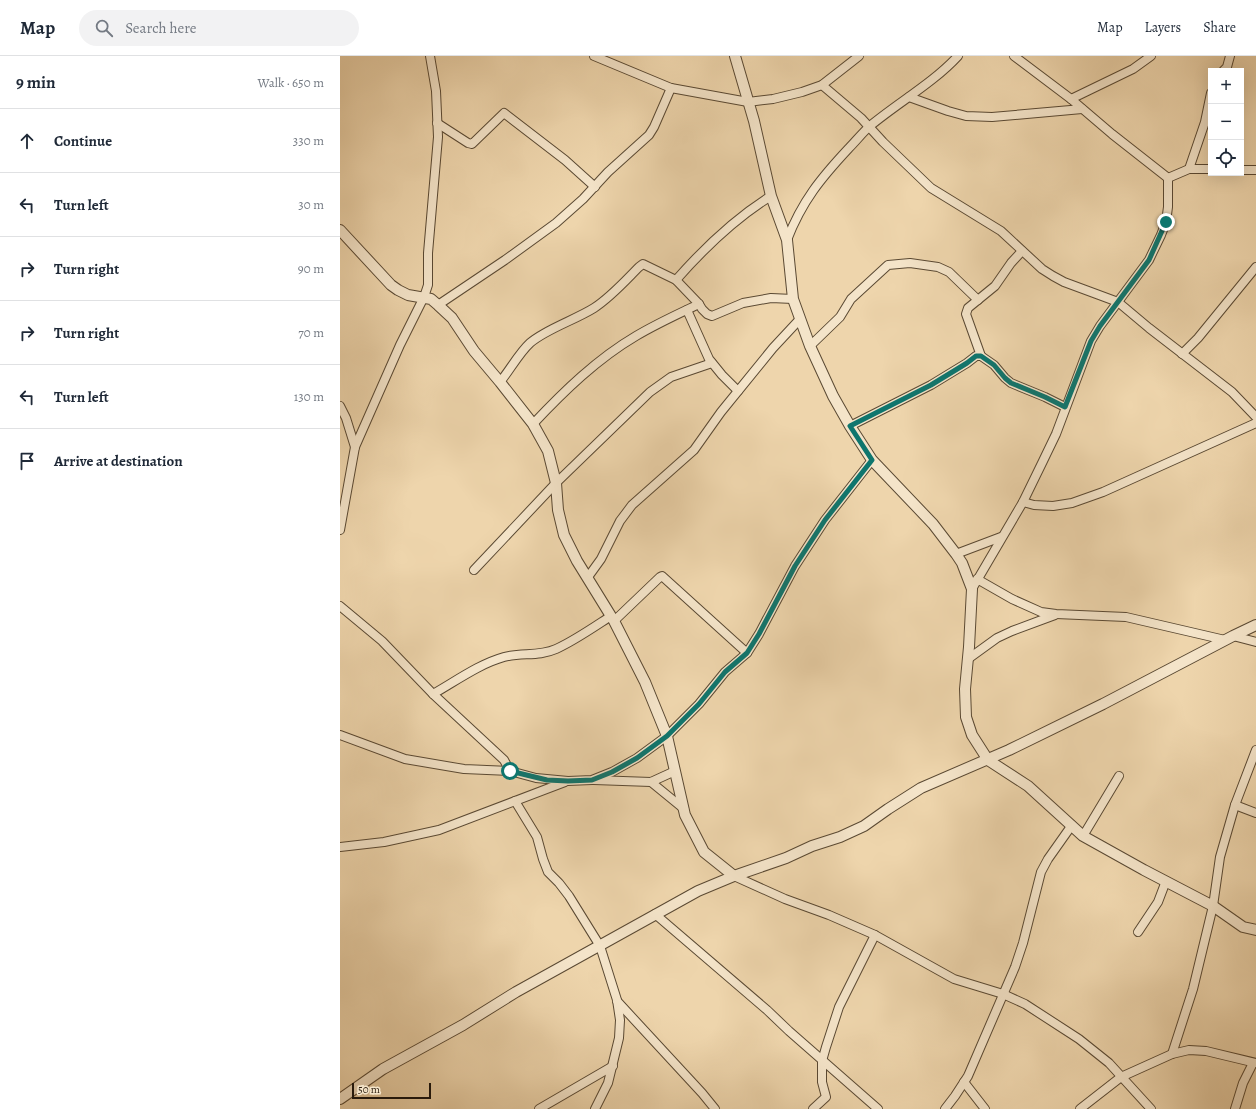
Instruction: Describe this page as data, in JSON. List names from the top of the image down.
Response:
{
  "scale_bar": "50 m",
  "page": {
    "header": "Map",
    "search": "Search here",
    "nav": ["Map", "Layers", "Share"],
    "heading": ["9 min", "Walk · 650 m"],
    "map_buttons": ["+", "−"],
    "list": [
      ["Continue", "330 m"],
      ["Turn left", "30 m"],
      ["Turn right", "90 m"],
      ["Turn right", "70 m"],
      ["Turn left", "130 m"],
      "Arrive at destination"
    ],
    "scale": "50 m"
  }
}
